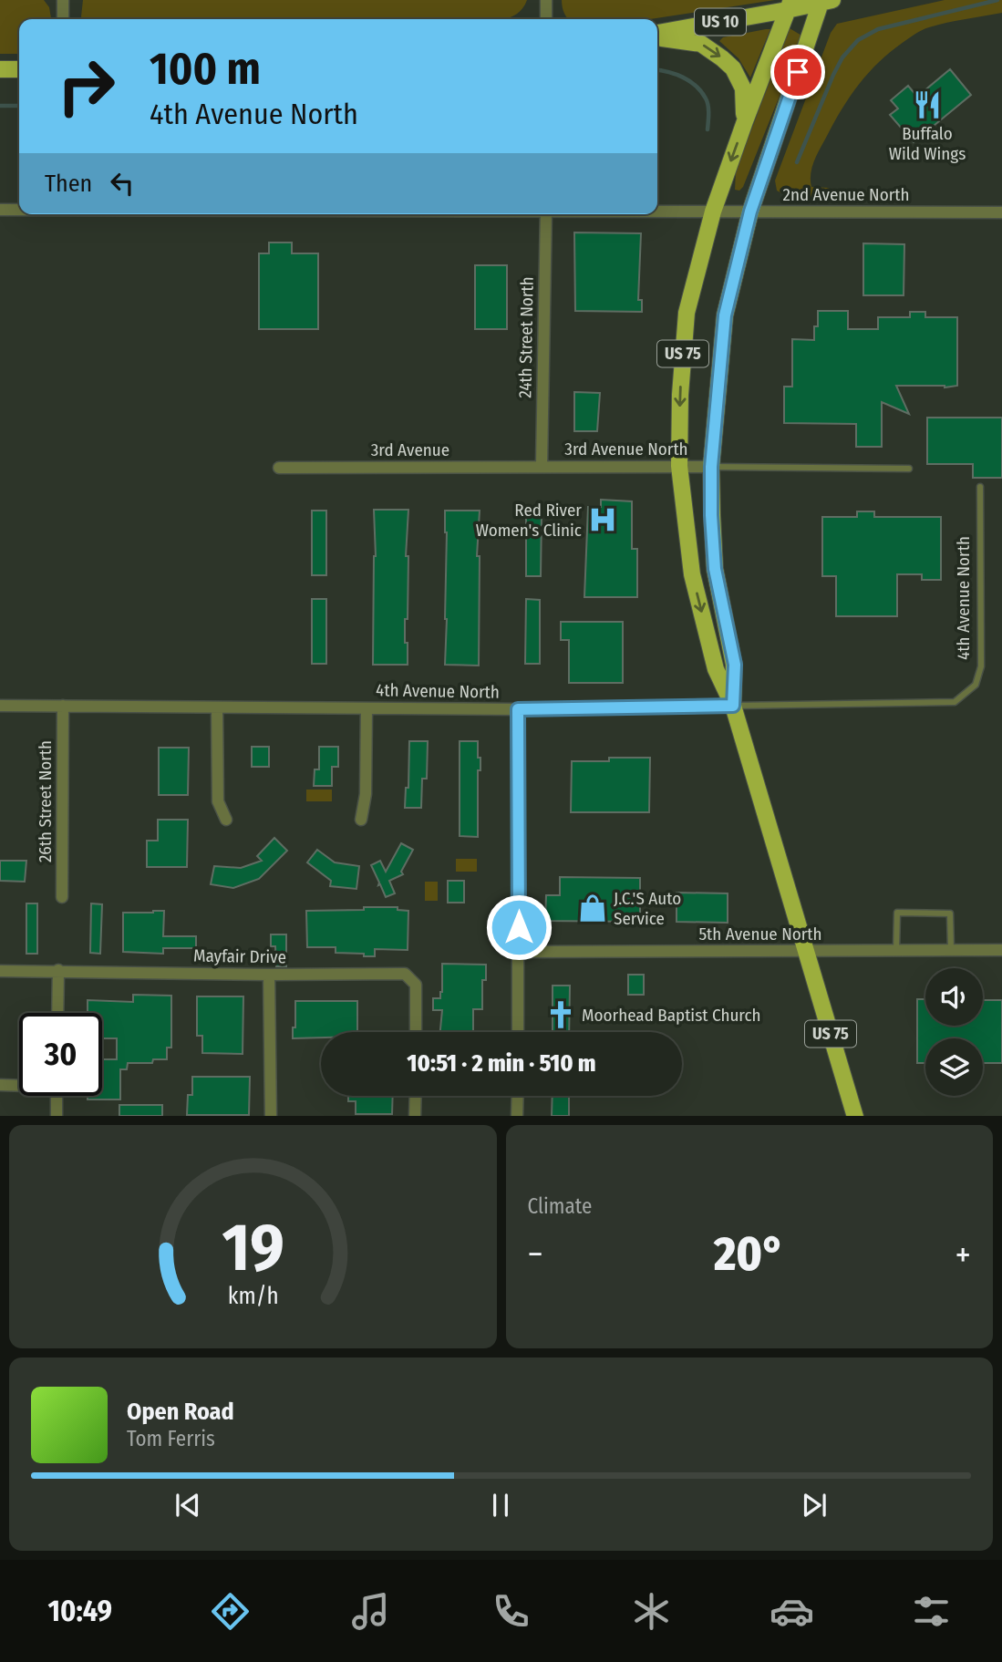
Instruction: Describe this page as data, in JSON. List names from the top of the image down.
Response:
{
  "streets": {
    "main road": ["US 10", "US 75"],
    "street": [
      "2nd Avenue North",
      "24th Street North",
      "3rd Avenue North",
      "3rd Avenue",
      "4th Avenue North",
      "26th Street North",
      "5th Avenue North",
      "Mayfair Drive"
    ]
  },
  "crossings": [
    ["US 10", "US 75"],
    ["2nd Avenue North", "US 75"],
    ["24th Street North", "3rd Avenue North"],
    ["24th Street North", "3rd Avenue"],
    ["US 75", "3rd Avenue North"],
    ["US 75", "4th Avenue North"],
    ["US 75", "5th Avenue North"],
    ["3rd Avenue North", "3rd Avenue"],
    ["4th Avenue North", "26th Street North"]
  ],
  "places": {
    "restaurant": ["Buffalo Wild Wings"],
    "hospital": ["Red River Women's Clinic"],
    "shop": ["J.C.'S Auto Service"],
    "church": ["Moorhead Baptist Church"]
  },
  "page": {
    "turn": ["100 m", "4th Avenue North"],
    "then": "Then",
    "limit": "30",
    "trip": "10:51 · 2 min · 510 m",
    "tile": "Climate",
    "heat": ["−", "20°", "+"],
    "song": ["Open Road", "Tom Ferris"],
    "tabs": "10:49",
    "gauge": ["19", "km/h"]
  }
}
